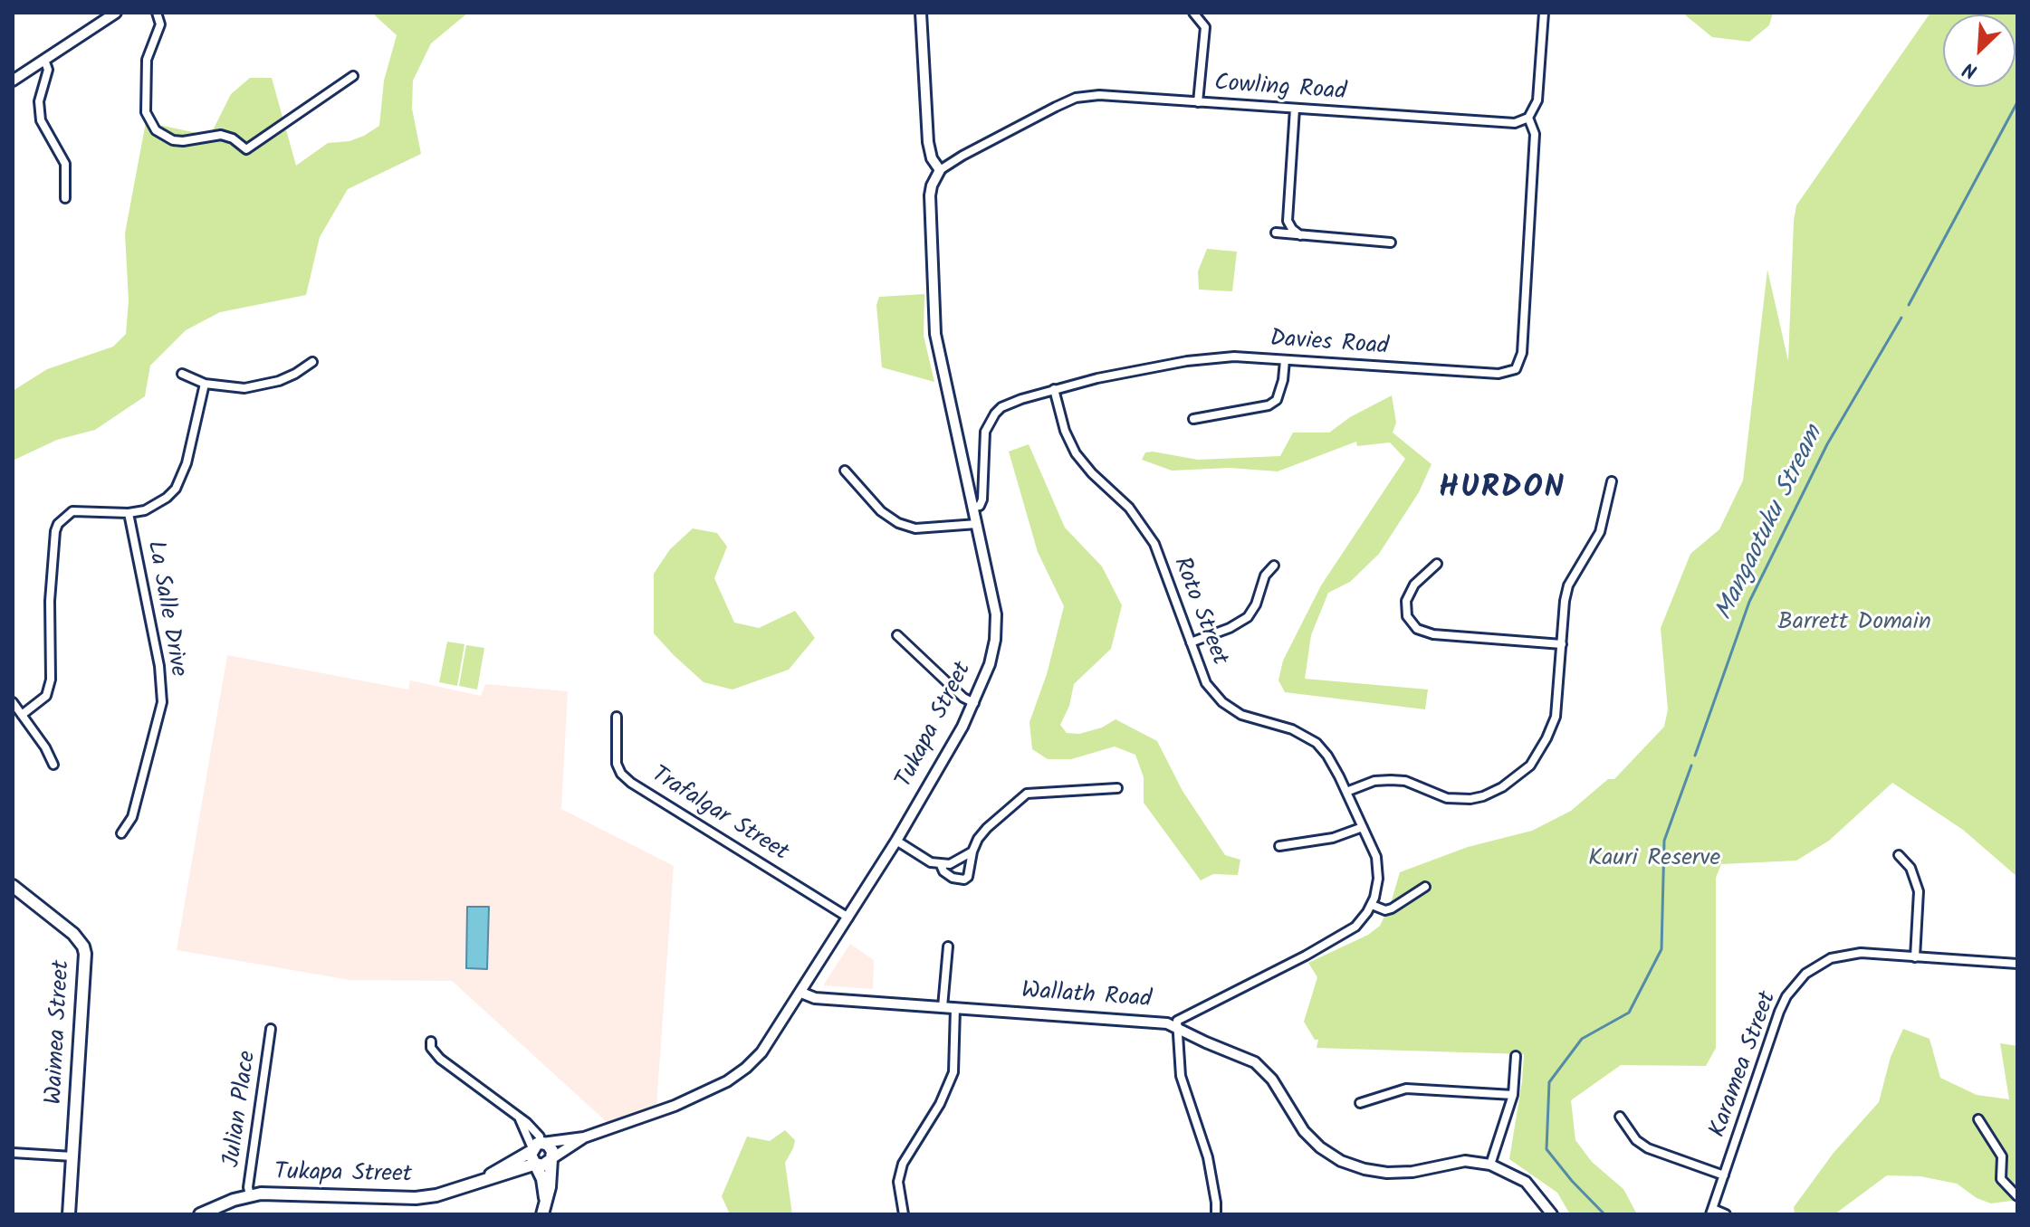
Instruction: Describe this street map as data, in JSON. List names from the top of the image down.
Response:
{
  "streets": {
    "main road": ["Tukapa Street", "Waimea Street"],
    "street": [
      "Cowling Road",
      "Davies Road",
      "La Salle Drive",
      "Roto Street",
      "Trafalgar Street",
      "Wallath Road",
      "Karamea Street",
      "Julian Place"
    ]
  },
  "crossings": [
    ["Cowling Road", "Davies Road"],
    ["Cowling Road", "Tukapa Street"],
    ["Davies Road", "Roto Street"],
    ["Davies Road", "Tukapa Street"],
    ["Tukapa Street", "Trafalgar Street"],
    ["Tukapa Street", "Wallath Road"],
    ["Tukapa Street", "Julian Place"]
  ],
  "districts": ["HURDON"],
  "water": ["Mangaotuku Stream"],
  "parks": ["Barrett Domain", "Kauri Reserve"],
  "north": "bottom left"
}
